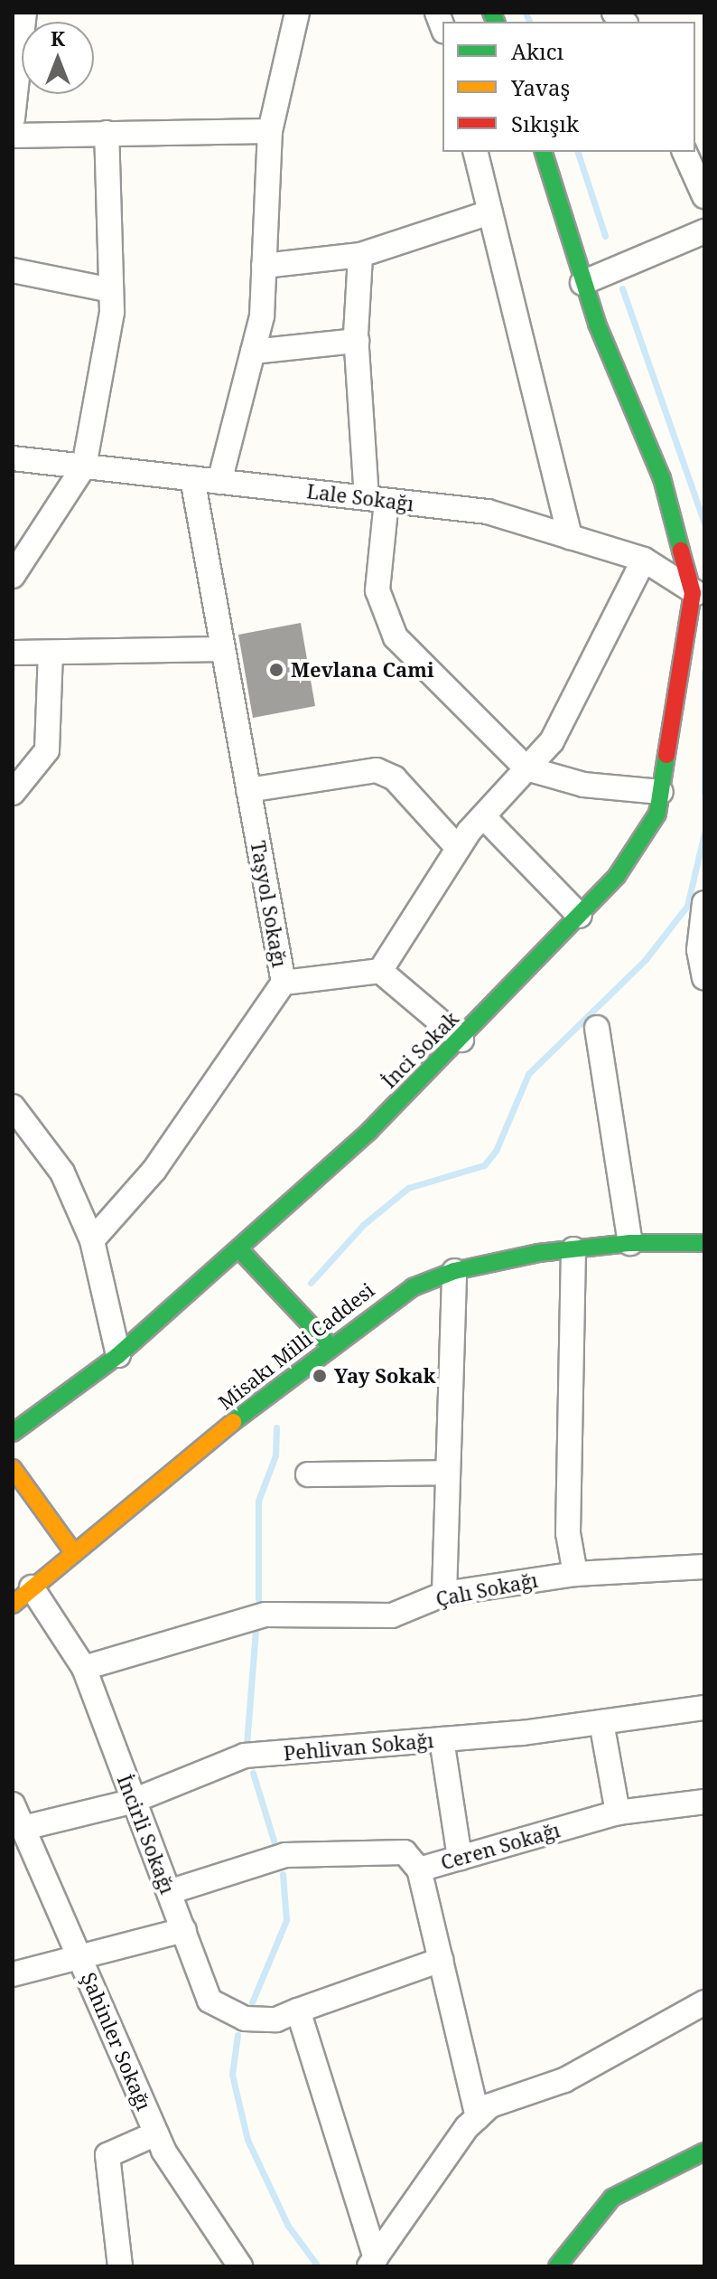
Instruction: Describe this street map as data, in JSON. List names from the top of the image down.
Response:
{
  "streets": {
    "street": [
      "Lale Sokağı",
      "Taşyol Sokağı",
      "İnci Sokak",
      "Misakı Milli Caddesi",
      "Çalı Sokağı",
      "Pehlivan Sokağı",
      "İncirli Sokağı",
      "Ceren Sokağı",
      "Şahinler Sokağı"
    ]
  },
  "crossings": [
    ["Lale Sokağı", "Taşyol Sokağı"],
    ["Lale Sokağı", "İnci Sokak"],
    ["Misakı Milli Caddesi", "İncirli Sokağı"],
    ["Çalı Sokağı", "İncirli Sokağı"],
    ["Pehlivan Sokağı", "İncirli Sokağı"],
    ["Pehlivan Sokağı", "Şahinler Sokağı"],
    ["İncirli Sokağı", "Ceren Sokağı"]
  ],
  "places": ["Mevlana Cami", "Yay Sokak"],
  "legend": ["Akıcı", "Yavaş", "Sıkışık"],
  "north": "top"
}
